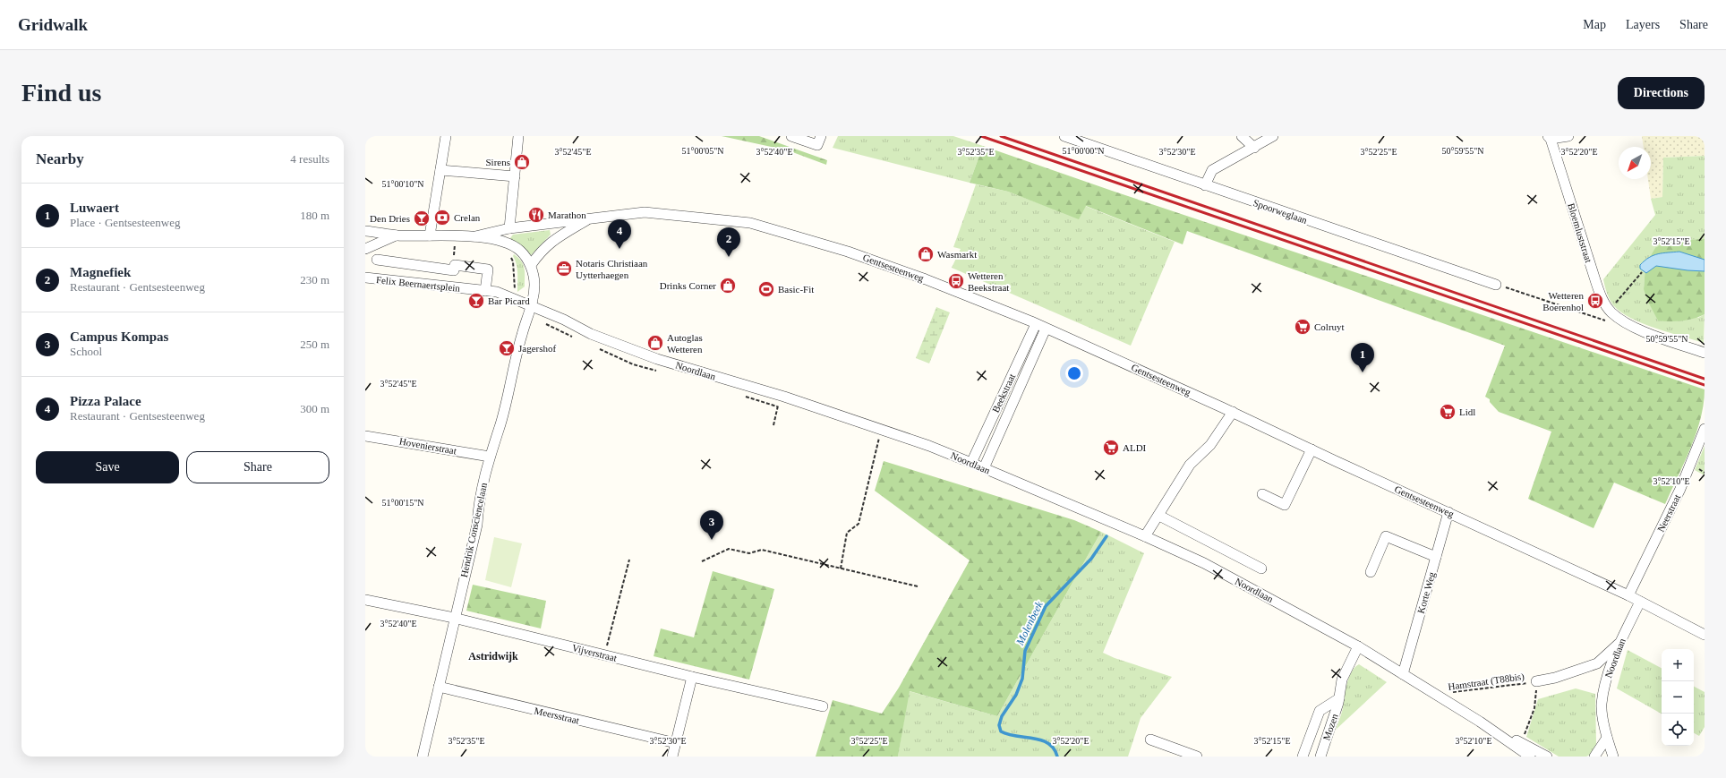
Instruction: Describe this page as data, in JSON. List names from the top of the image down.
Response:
{
  "streets": {
    "street": [
      "Spoorweglaan",
      "Bloemluststraat",
      "Gentsesteenweg",
      "Felix Beernaertsplein",
      "Noordlaan",
      "Beekstraat",
      "Hovenierstraat",
      "Neerstraat",
      "Hendrik Consciencelaan",
      "Korte Weg",
      "Vijverstraat",
      "Meersstraat",
      "Mozen"
    ],
    "path": ["Hamstraat (T88bis)"]
  },
  "crossings": [
    ["Gentsesteenweg", "Noordlaan"],
    ["Gentsesteenweg", "Beekstraat"],
    ["Gentsesteenweg", "Neerstraat"],
    ["Gentsesteenweg", "Korte Weg"],
    ["Felix Beernaertsplein", "Noordlaan"],
    ["Felix Beernaertsplein", "Hendrik Consciencelaan"],
    ["Noordlaan", "Beekstraat"],
    ["Noordlaan", "Hendrik Consciencelaan"],
    ["Noordlaan", "Korte Weg"],
    ["Noordlaan", "Hamstraat (T88bis)"],
    ["Noordlaan", "Mozen"],
    ["Hovenierstraat", "Hendrik Consciencelaan"],
    ["Hendrik Consciencelaan", "Vijverstraat"],
    ["Hendrik Consciencelaan", "Meersstraat"]
  ],
  "districts": ["Astridwijk"],
  "water": ["Molenbeek"],
  "places": {
    "shop": [
      "Sirens",
      "Wasmarkt",
      "Drinks Corner",
      "Autoglas Wetteren"
    ],
    "restaurant": ["Marathon"],
    "bank": ["Crelan"],
    "bar": ["Den Dries", "Bar Picard", "Jagershof"],
    "office": ["Notaris Christiaan Uytterhaegen"],
    "bus stop": ["Wetteren Beekstraat", "Wetteren Boerenhol"],
    "sports": ["Basic-Fit"],
    "supermarket": ["Colruyt", "Lidl", "ALDI"]
  },
  "north": "bottom left",
  "page": {
    "header": "Gridwalk",
    "nav": ["Map", "Layers", "Share"],
    "buttons": [
      "Directions",
      ["Save", "Share"]
    ],
    "title": "Find us",
    "heading": ["Nearby", "4 results"],
    "list": [
      {
        "mark": "1",
        "name": "Luwaert",
        "note": "Place · Gentsesteenweg",
        "value": "180 m"
      },
      {
        "mark": "2",
        "name": "Magnefiek",
        "note": "Restaurant · Gentsesteenweg",
        "value": "230 m"
      },
      {
        "mark": "3",
        "name": "Campus Kompas",
        "note": "School",
        "value": "250 m"
      },
      {
        "mark": "4",
        "name": "Pizza Palace",
        "note": "Restaurant · Gentsesteenweg",
        "value": "300 m"
      }
    ],
    "pins": [
      "4",
      "2",
      "1",
      "3"
    ],
    "map_buttons": ["+", "−"]
  },
  "coordinates": [
    "51°00'05\"N",
    "51°00'00\"N",
    "50°59'55\"N",
    "3°52'45\"E",
    "3°52'40\"E",
    "3°52'35\"E",
    "3°52'30\"E",
    "3°52'25\"E",
    "3°52'20\"E",
    "51°00'10\"N",
    "3°52'15\"E",
    "3°52'10\"E",
    "51°00'15\"N"
  ]
}
